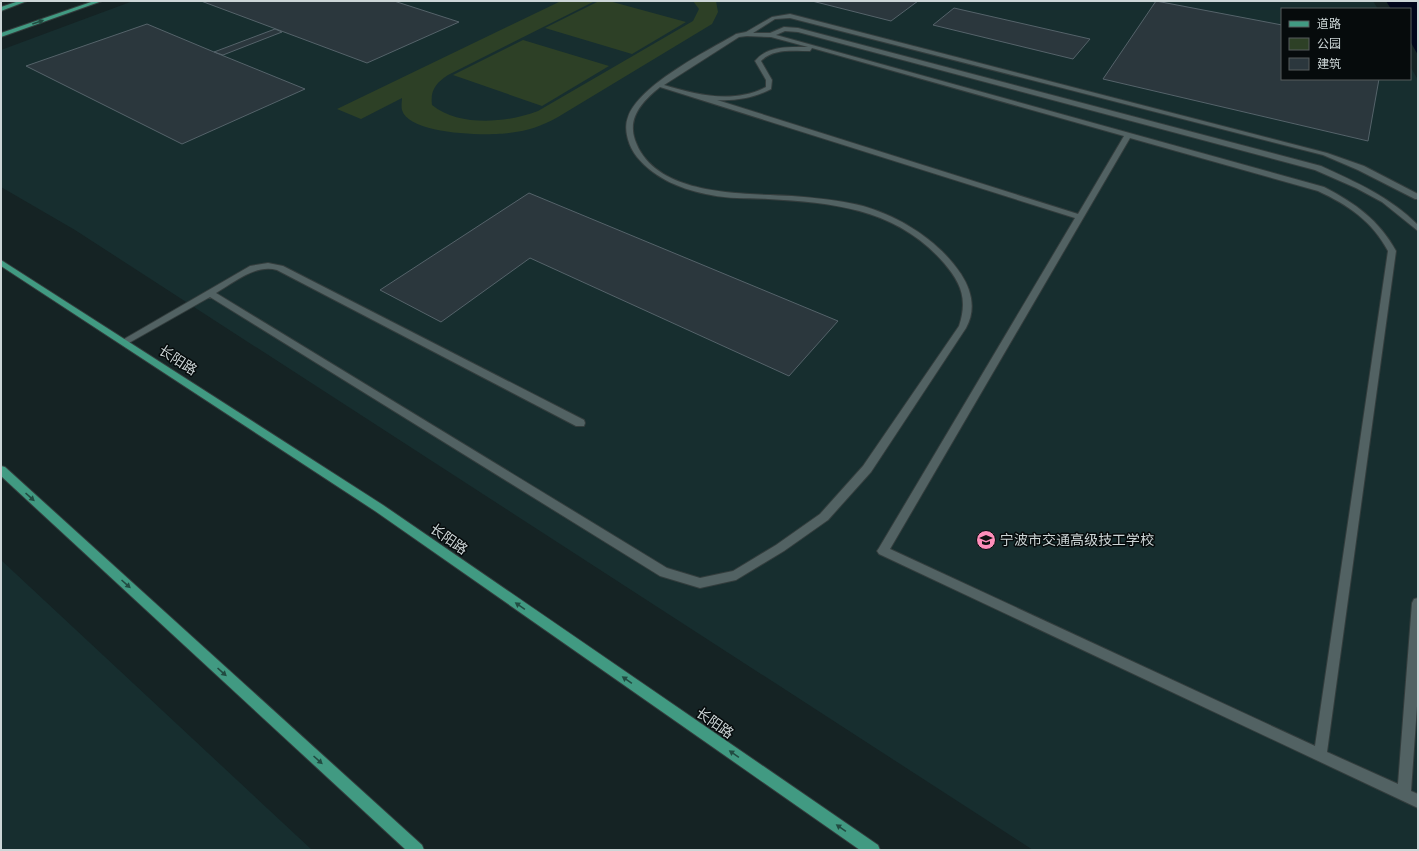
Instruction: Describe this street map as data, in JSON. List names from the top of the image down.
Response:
{
  "streets": {
    "main road": ["长阳路"]
  },
  "one_way": ["长阳路"],
  "places": {
    "school or university": ["宁波市交通高级技工学校"]
  },
  "legend": ["道路", "公园", "建筑"]
}
